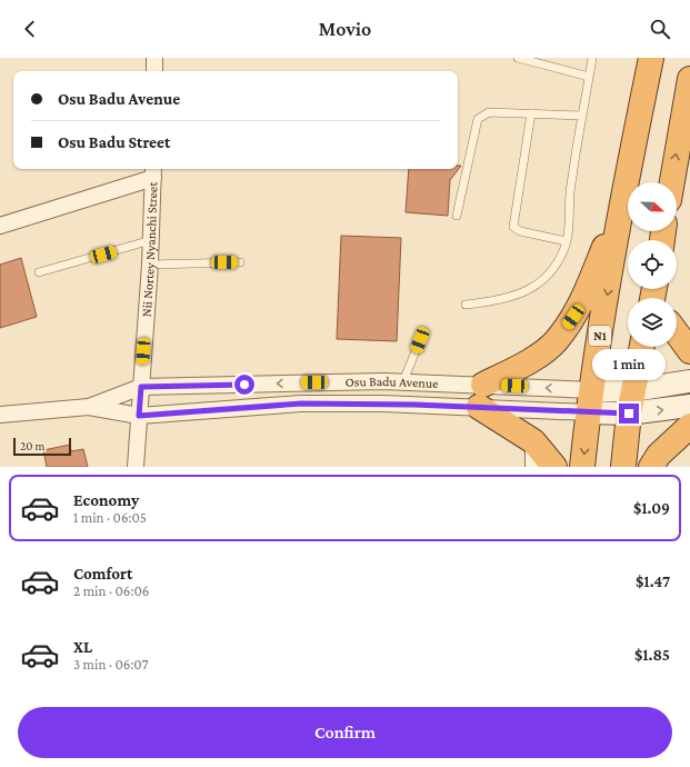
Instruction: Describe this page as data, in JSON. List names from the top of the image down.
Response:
{
  "streets": {
    "highway": ["N1"],
    "street": ["Nii Nortey Nyanchi Street", "Osu Badu Avenue"]
  },
  "crossings": [
    ["Nii Nortey Nyanchi Street", "Osu Badu Avenue"],
    ["N1", "Osu Badu Avenue"]
  ],
  "scale_bar": "20 m",
  "north": "right",
  "page": {
    "header": "Movio",
    "banner": ["Osu Badu Avenue", "Osu Badu Street"],
    "bubble": "1 min",
    "scale": "20 m",
    "list": [
      {
        "name": "Economy",
        "note": "1 min · 06:05",
        "value": "$1.09"
      },
      {
        "name": "Comfort",
        "note": "2 min · 06:06",
        "value": "$1.47"
      },
      {
        "name": "XL",
        "note": "3 min · 06:07",
        "value": "$1.85"
      }
    ],
    "buttons": "Confirm"
  }
}
